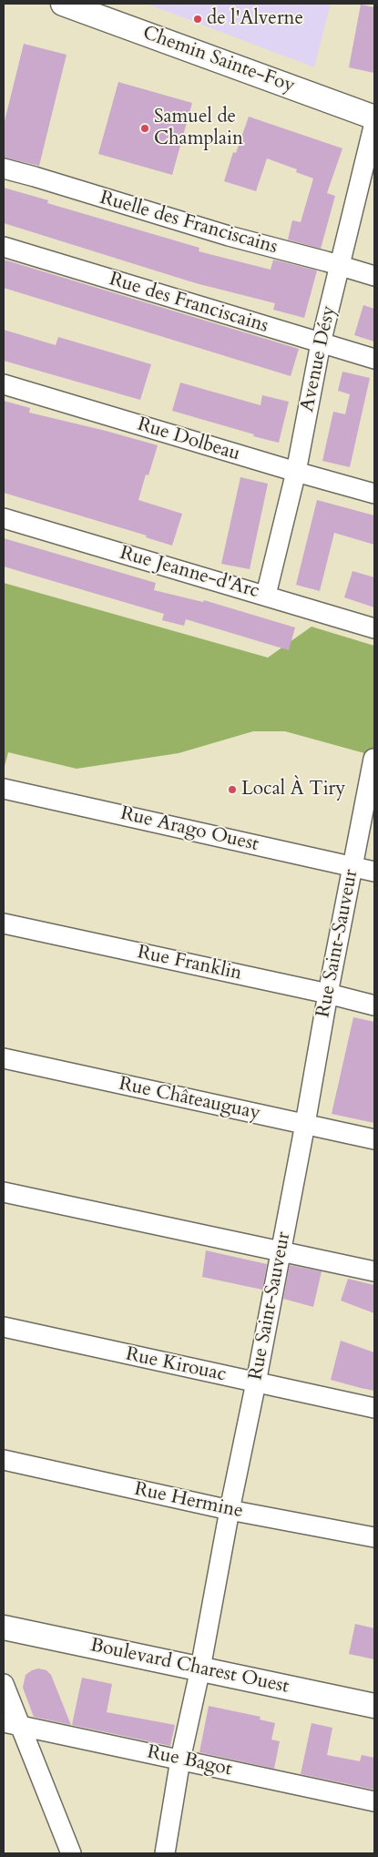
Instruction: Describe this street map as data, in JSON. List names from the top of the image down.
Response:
{
  "streets": {
    "main road": ["Chemin Sainte-Foy", "Boulevard Charest Ouest"],
    "street": [
      "Ruelle des Franciscains",
      "Rue des Franciscains",
      "Avenue Désy",
      "Rue Dolbeau",
      "Rue Jeanne-d'Arc",
      "Rue Arago Ouest",
      "Rue Saint-Sauveur",
      "Rue Franklin",
      "Rue Châteauguay",
      "Rue Kirouac",
      "Rue Hermine",
      "Rue Bagot"
    ]
  },
  "crossings": [
    ["Ruelle des Franciscains", "Avenue Désy"],
    ["Rue des Franciscains", "Avenue Désy"],
    ["Avenue Désy", "Rue Dolbeau"],
    ["Avenue Désy", "Rue Jeanne-d'Arc"],
    ["Rue Arago Ouest", "Rue Saint-Sauveur"],
    ["Rue Saint-Sauveur", "Rue Franklin"],
    ["Rue Saint-Sauveur", "Rue Châteauguay"],
    ["Rue Saint-Sauveur", "Rue Kirouac"],
    ["Rue Saint-Sauveur", "Rue Hermine"],
    ["Rue Saint-Sauveur", "Boulevard Charest Ouest"],
    ["Rue Saint-Sauveur", "Rue Bagot"]
  ],
  "places": ["de l'Alverne", "Samuel de Champlain", "Local À Tiry"]
}
